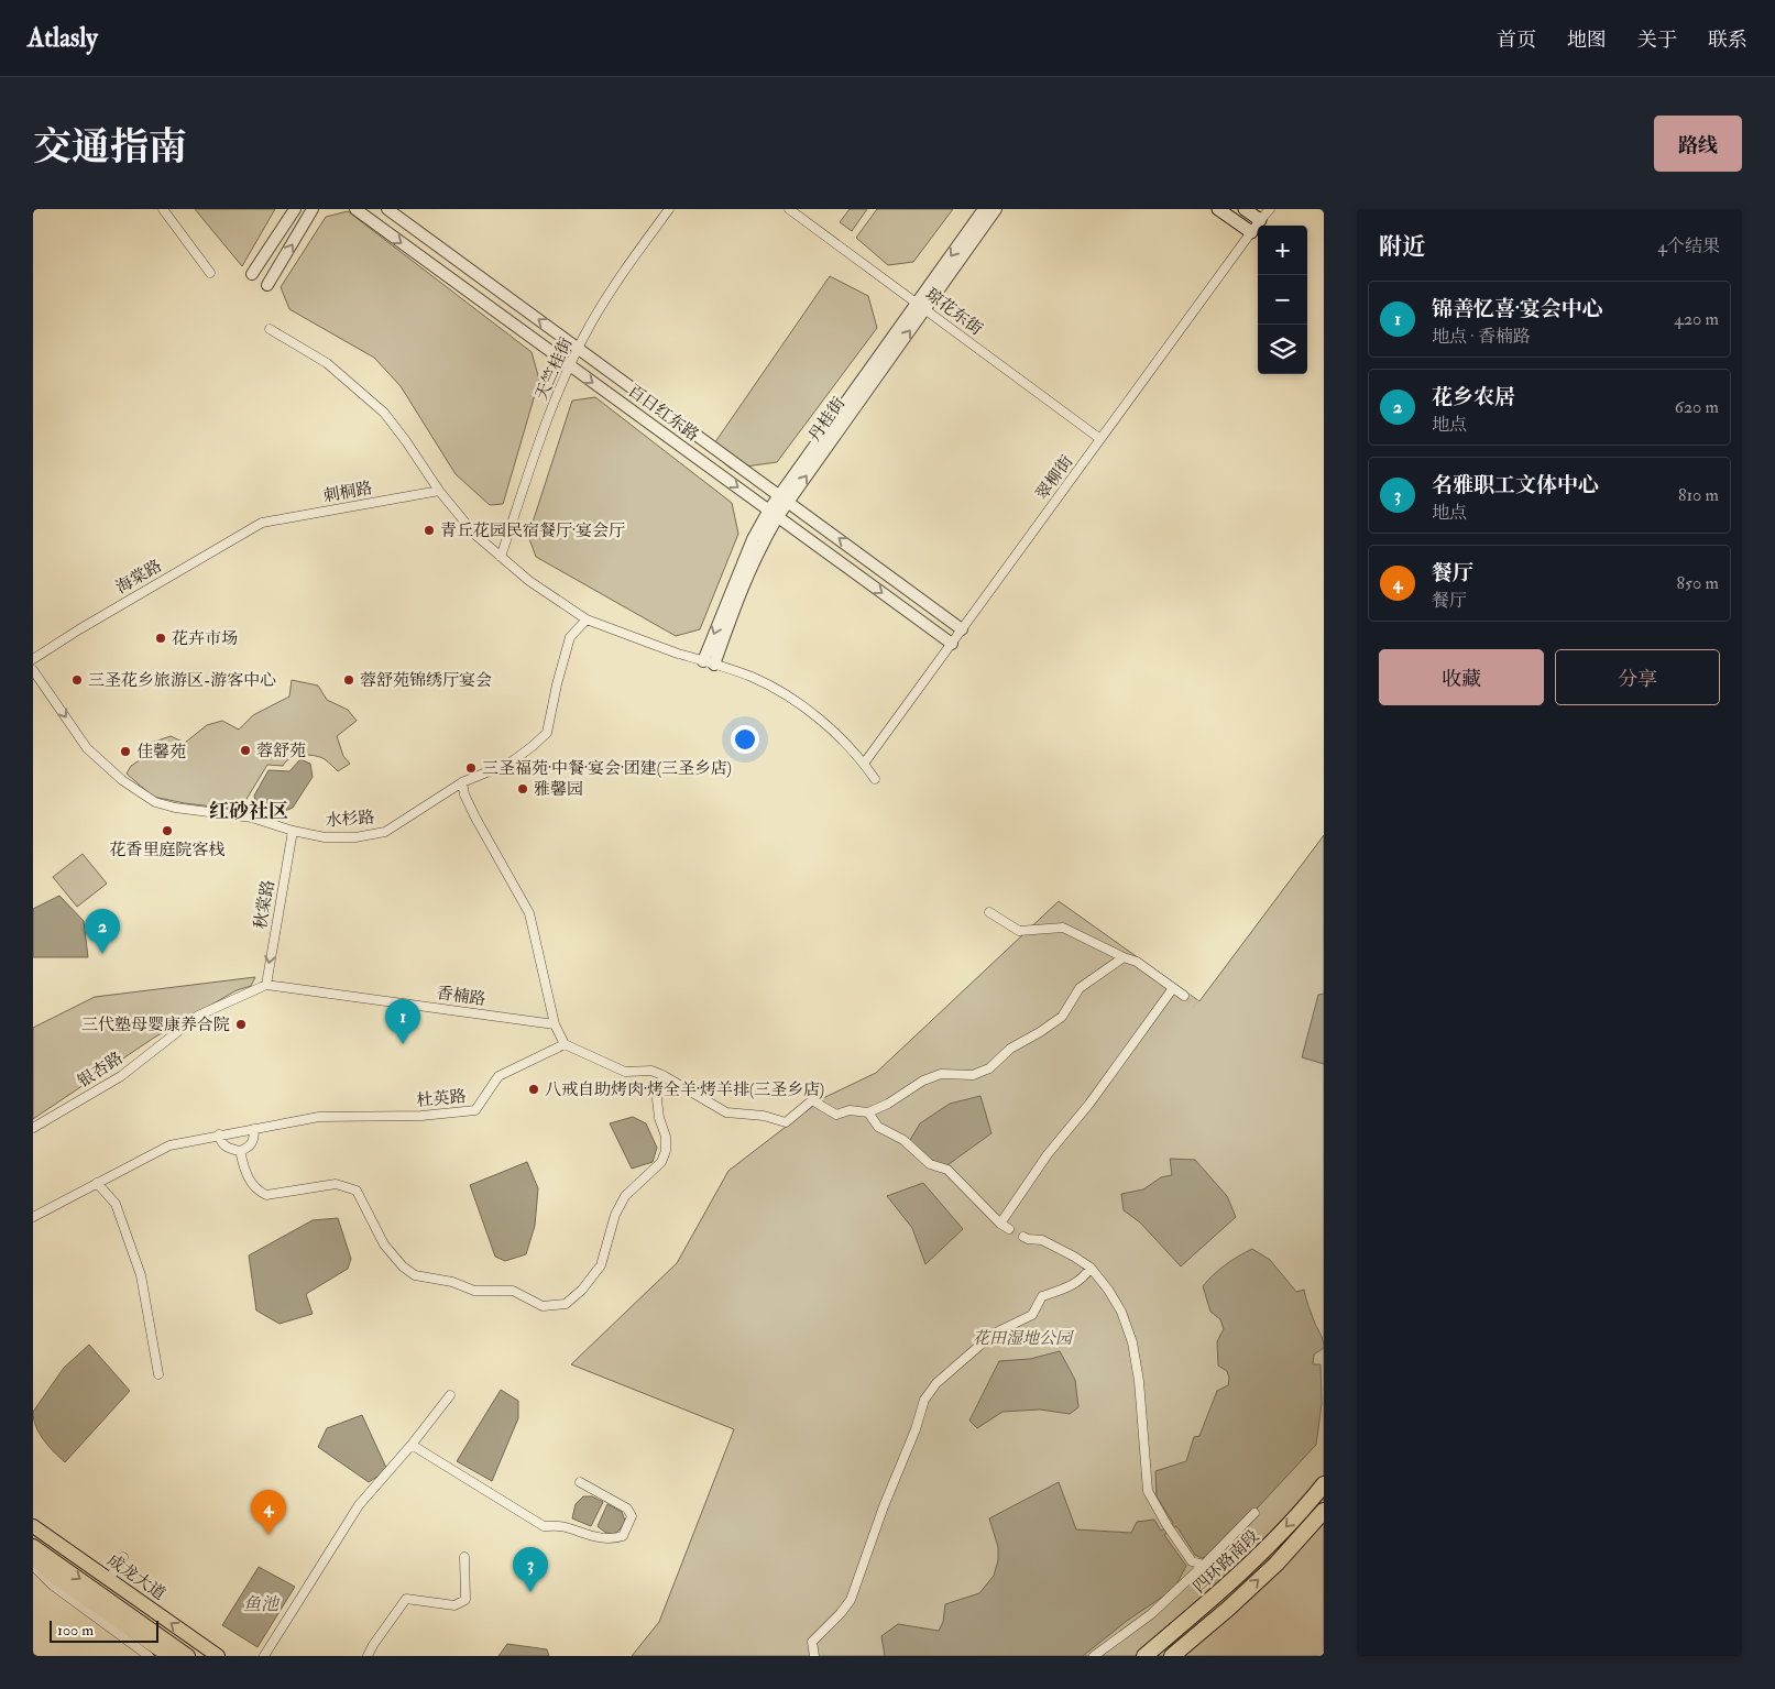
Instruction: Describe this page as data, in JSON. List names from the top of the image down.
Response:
{
  "streets": {
    "highway": ["四环路南段", "成龙大道"],
    "street": [
      "琼花东街",
      "天竺桂街",
      "百日红东路",
      "丹桂街",
      "翠柳街",
      "刺桐路",
      "海棠路",
      "水杉路",
      "秋棠路",
      "香楠路",
      "银杏路",
      "杜英路"
    ]
  },
  "crossings": [
    ["琼花东街", "丹桂街"],
    ["琼花东街", "翠柳街"],
    ["天竺桂街", "百日红东路"],
    ["百日红东路", "丹桂街"],
    ["百日红东路", "翠柳街"],
    ["刺桐路", "海棠路"],
    ["水杉路", "秋棠路"],
    ["秋棠路", "香楠路"],
    ["秋棠路", "银杏路"],
    ["香楠路", "银杏路"]
  ],
  "one_way": ["水杉路", "秋棠路"],
  "districts": ["红砂社区"],
  "water": ["鱼池"],
  "parks": ["花田湿地公园"],
  "places": [
    "青丘花园民宿餐厅·宴会厅",
    "花卉市场",
    "三圣花乡旅游区-游客中心",
    "蓉舒苑锦绣厅宴会",
    "蓉舒苑",
    "佳馨苑",
    "三圣福苑·中餐·宴会·团建(三圣乡店)",
    "雅馨园",
    "花香里庭院客栈",
    "三代塾母婴康养合院",
    "八戒自助烤肉·烤全羊·烤羊排(三圣乡店)"
  ],
  "scale_bar": "100 m",
  "page": {
    "header": "Atlasly",
    "nav": [
      "首页",
      "地图",
      "关于",
      "联系"
    ],
    "title": "交通指南",
    "buttons": [
      "路线",
      ["收藏", "分享"]
    ],
    "heading": ["附近", "4个结果"],
    "map_buttons": ["+", "−"],
    "list": [
      {
        "mark": "1",
        "name": "锦善忆喜·宴会中心",
        "note": "地点 · 香楠路",
        "value": "420 m"
      },
      {
        "mark": "2",
        "name": "花乡农居",
        "note": "地点",
        "value": "620 m"
      },
      {
        "mark": "3",
        "name": "名雅职工文体中心",
        "note": "地点",
        "value": "810 m"
      },
      {
        "mark": "4",
        "name": "餐厅",
        "note": "餐厅",
        "value": "850 m"
      }
    ],
    "pins": [
      "2",
      "1",
      "4",
      "3"
    ],
    "scale": "100 m"
  }
}
